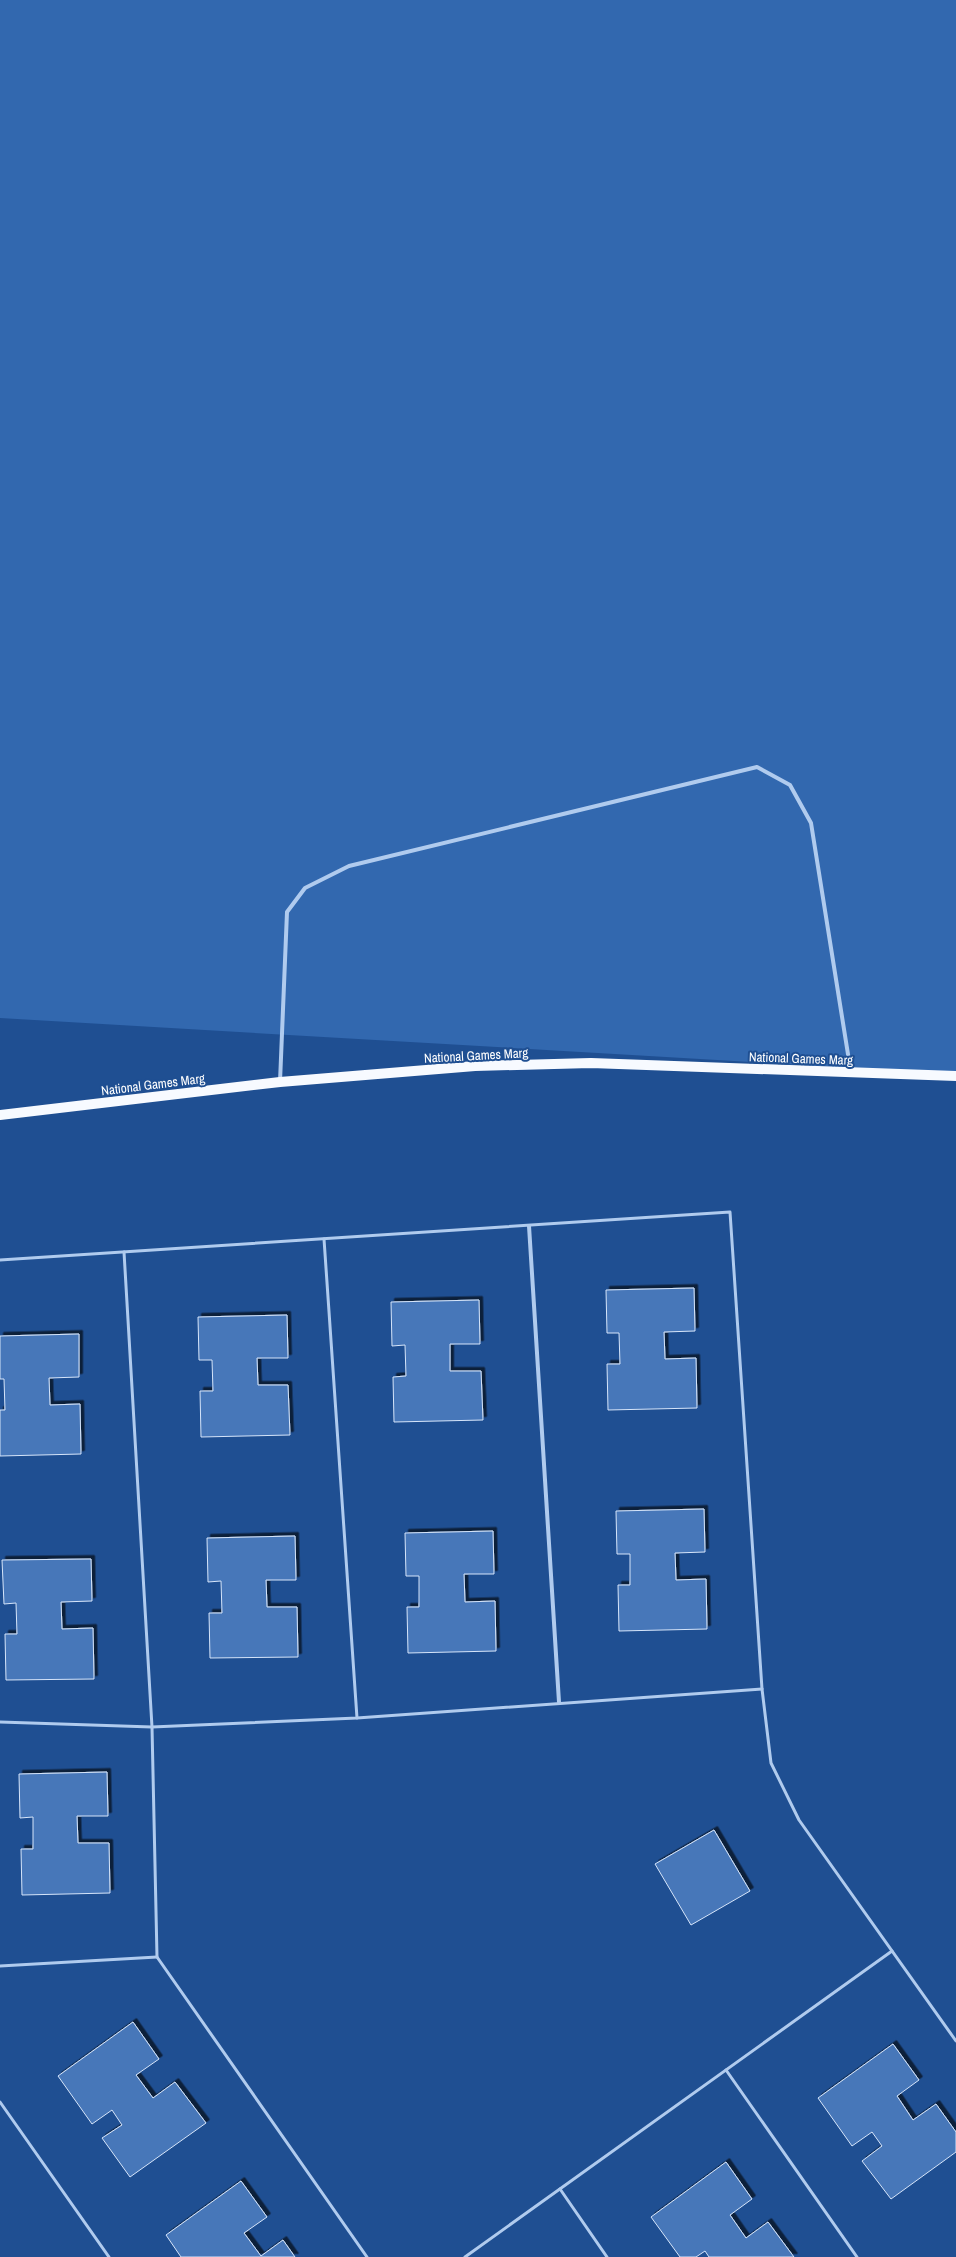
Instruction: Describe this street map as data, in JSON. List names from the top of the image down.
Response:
{
  "streets": {
    "main road": ["National Games Marg"]
  }
}
